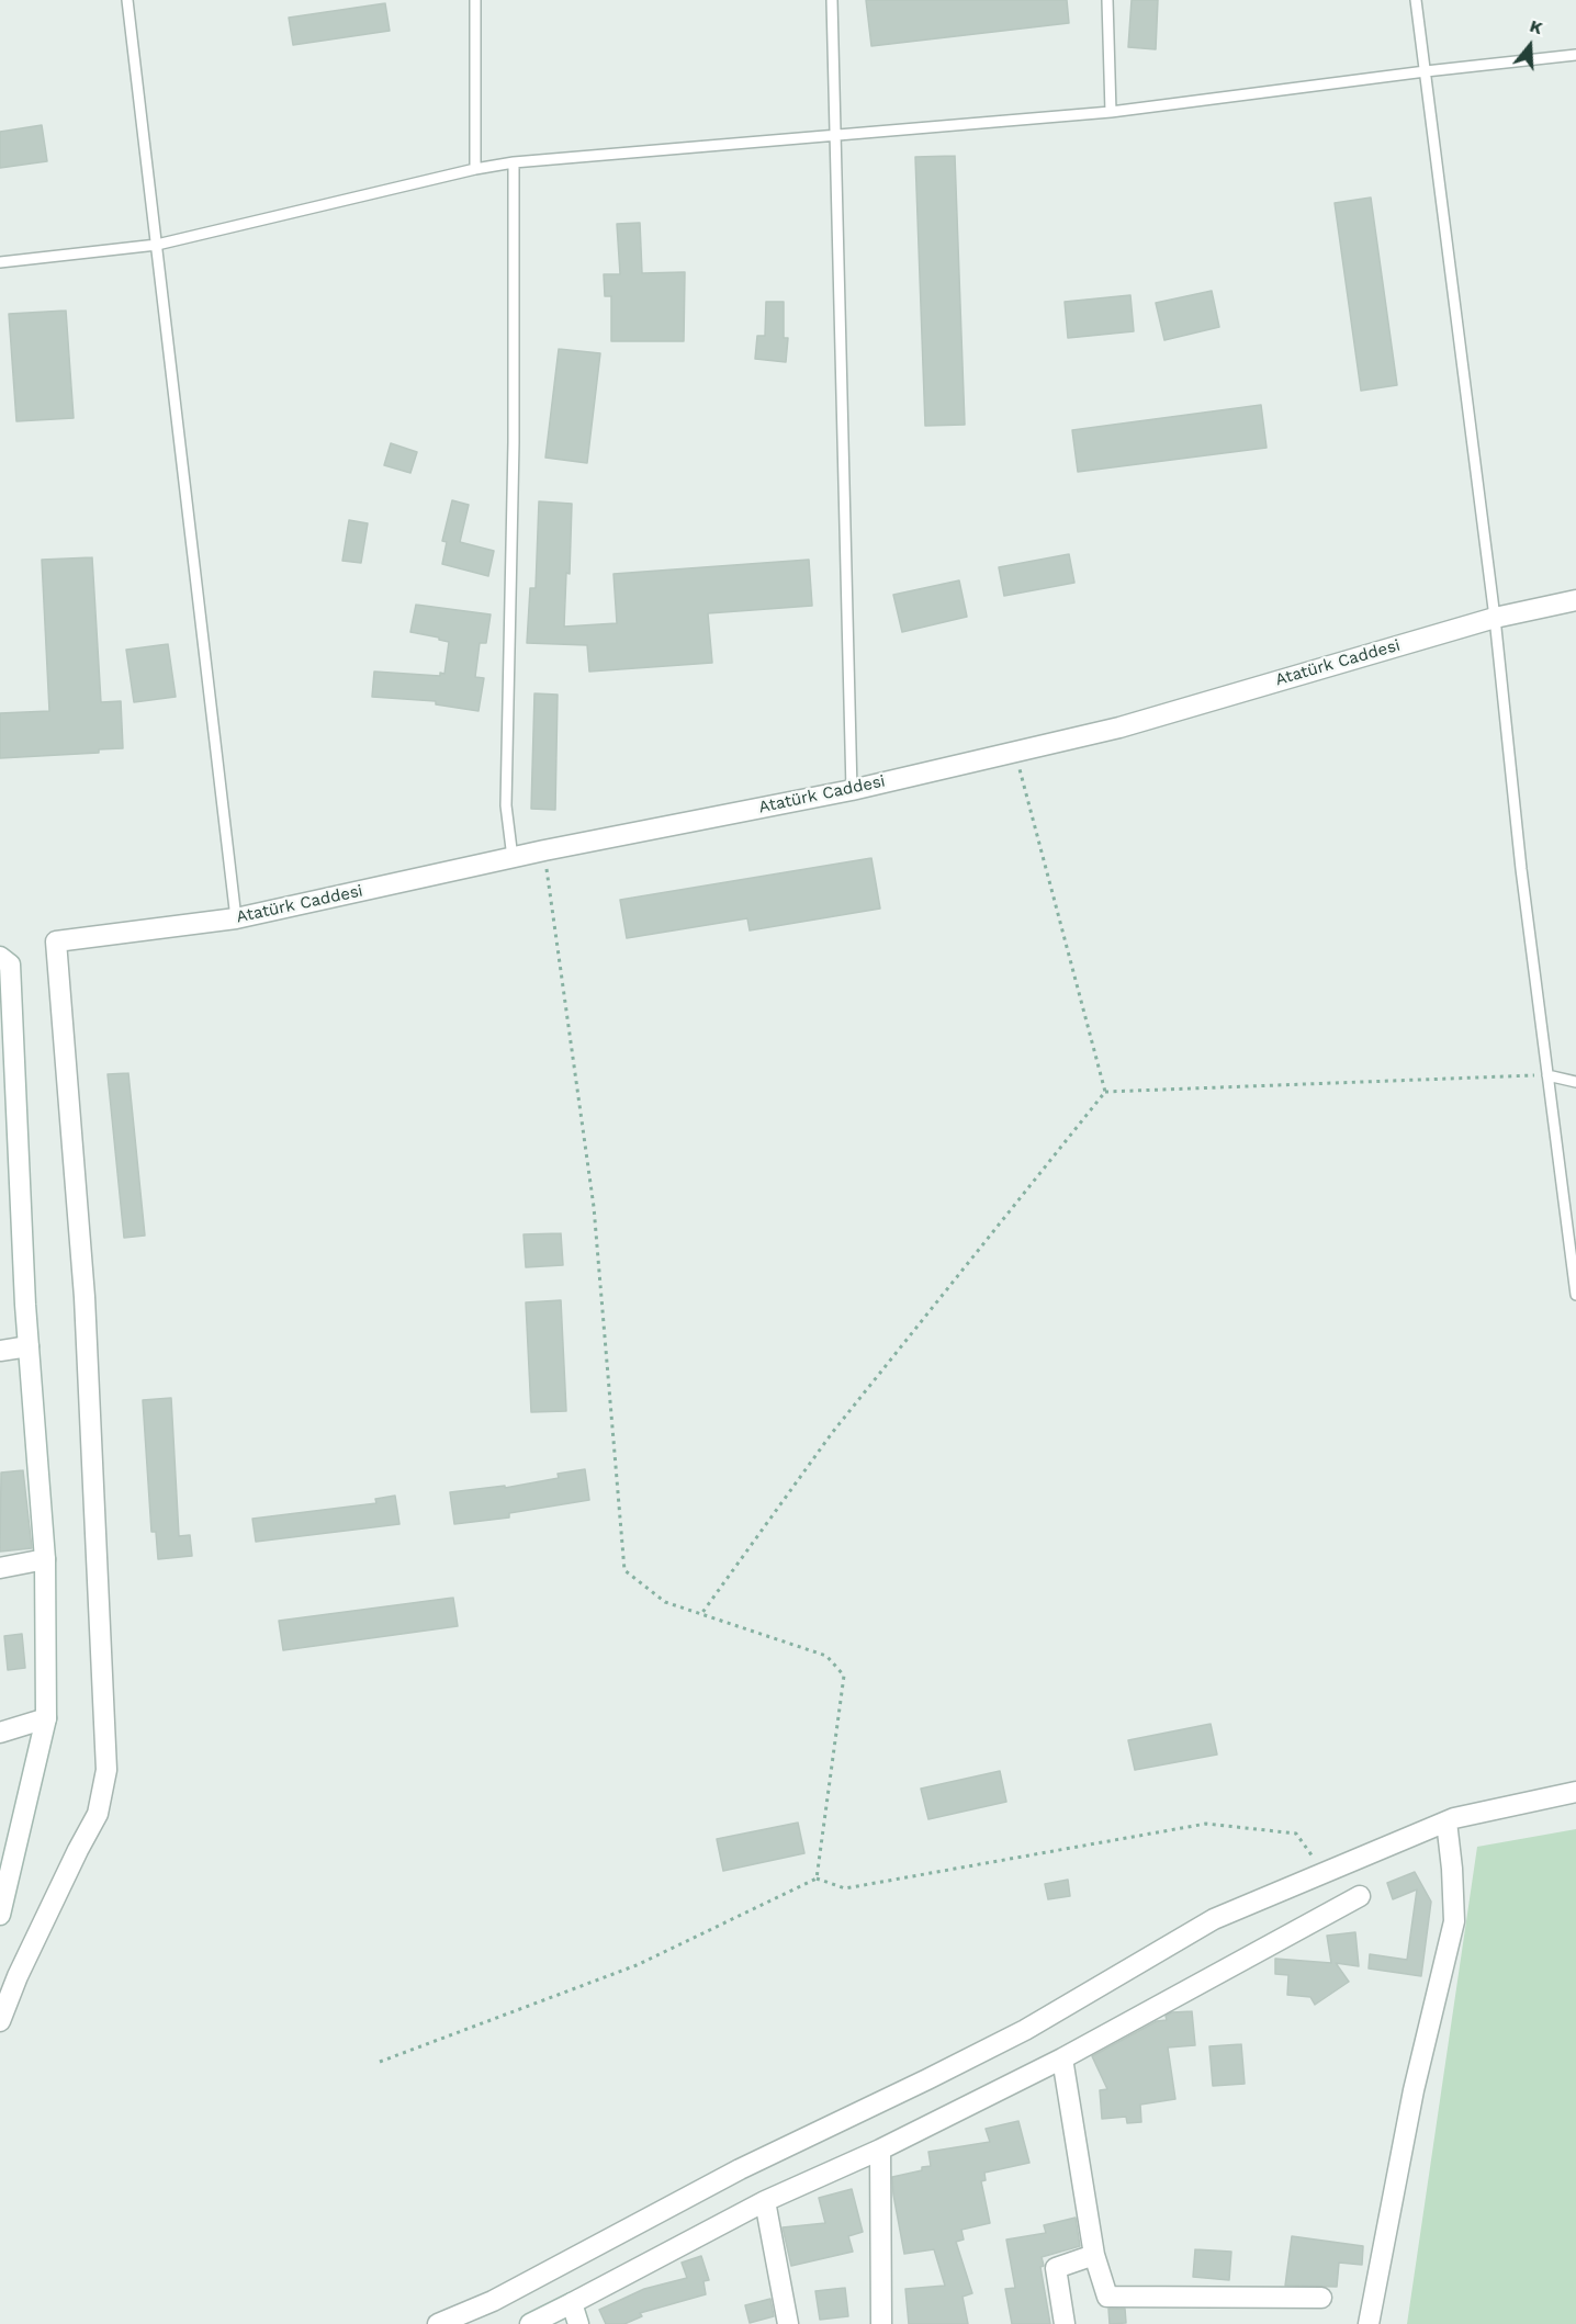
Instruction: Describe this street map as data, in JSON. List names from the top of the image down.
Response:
{
  "streets": {
    "street": ["Atatürk Caddesi"]
  },
  "north": "top"
}
